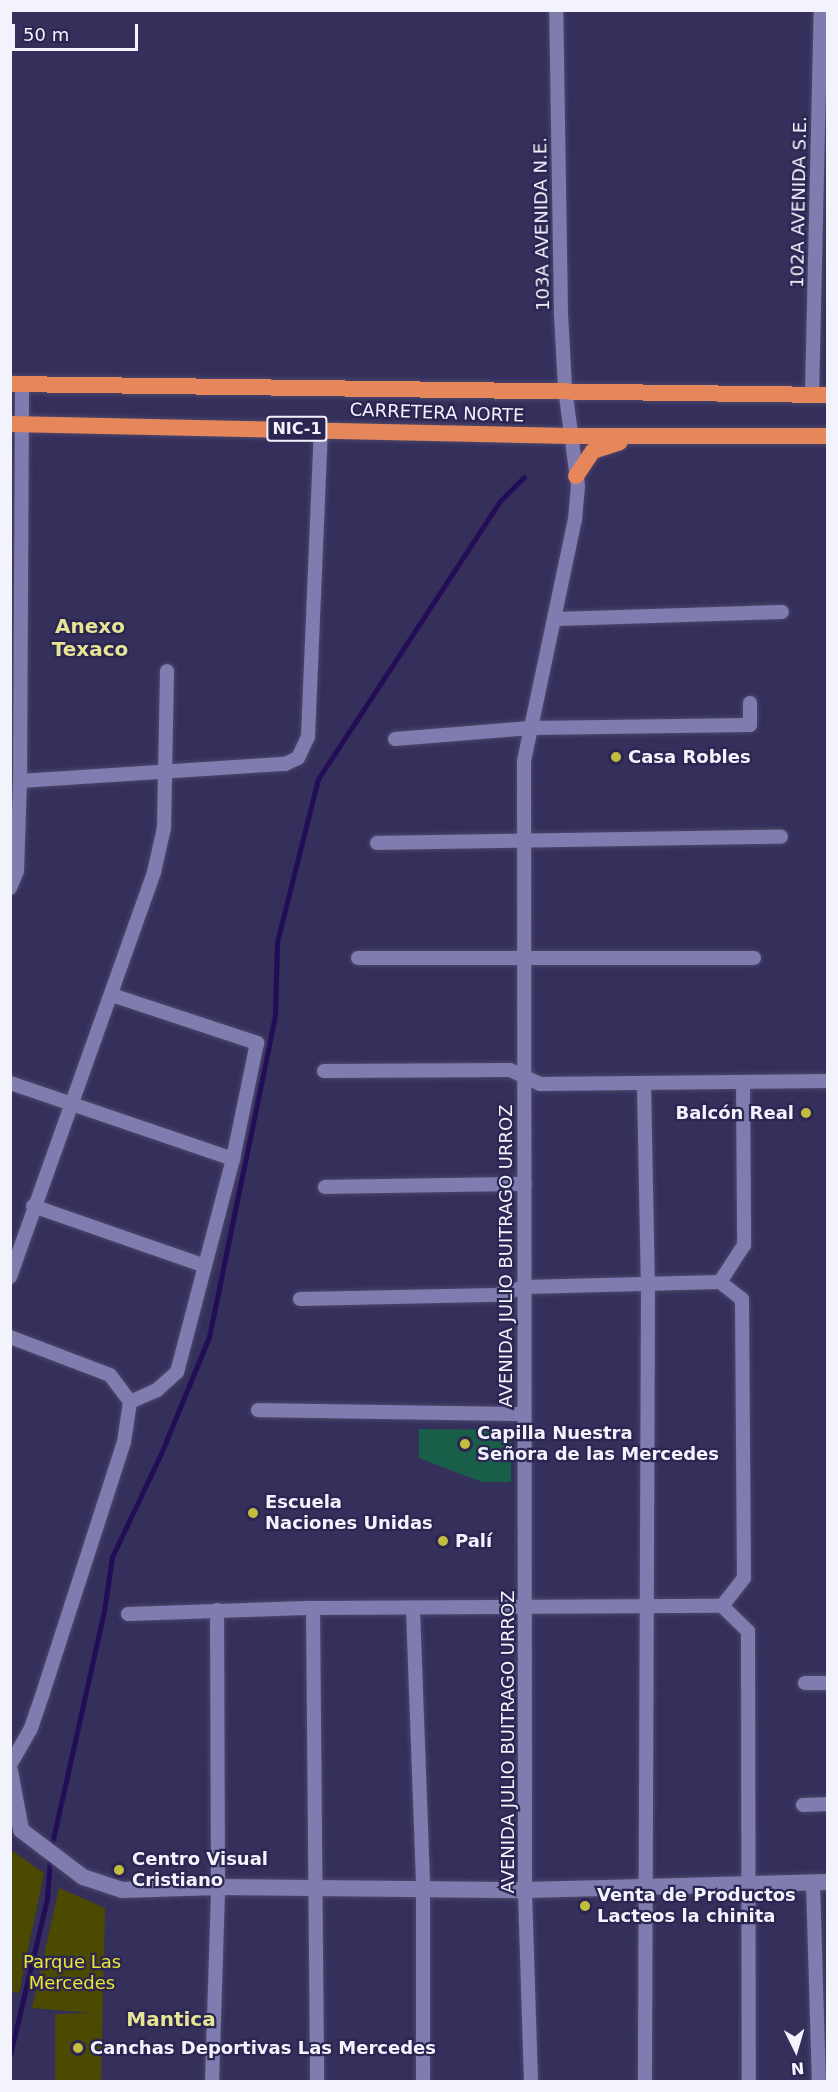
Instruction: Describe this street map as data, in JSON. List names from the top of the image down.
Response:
{
  "streets": {
    "highway": ["CARRETERA NORTE", "NIC-1"],
    "street": ["102A AVENIDA S.E.", "103A AVENIDA N.E.", "AVENIDA JULIO BUITRAGO URROZ"]
  },
  "crossings": [
    ["102A AVENIDA S.E.", "CARRETERA NORTE"],
    ["103A AVENIDA N.E.", "CARRETERA NORTE"],
    ["103A AVENIDA N.E.", "AVENIDA JULIO BUITRAGO URROZ"],
    ["CARRETERA NORTE", "AVENIDA JULIO BUITRAGO URROZ"]
  ],
  "districts": ["Anexo Texaco", "Mantica"],
  "parks": ["Parque Las Mercedes"],
  "places": [
    "Casa Robles",
    "Balcón Real",
    "Capilla Nuestra Señora de las Mercedes",
    "Escuela Naciones Unidas",
    "Palí",
    "Centro Visual Cristiano",
    "Venta de Productos Lacteos la chinita",
    "Canchas Deportivas Las Mercedes"
  ],
  "scale_bar": "50 m",
  "north": "bottom"
}
